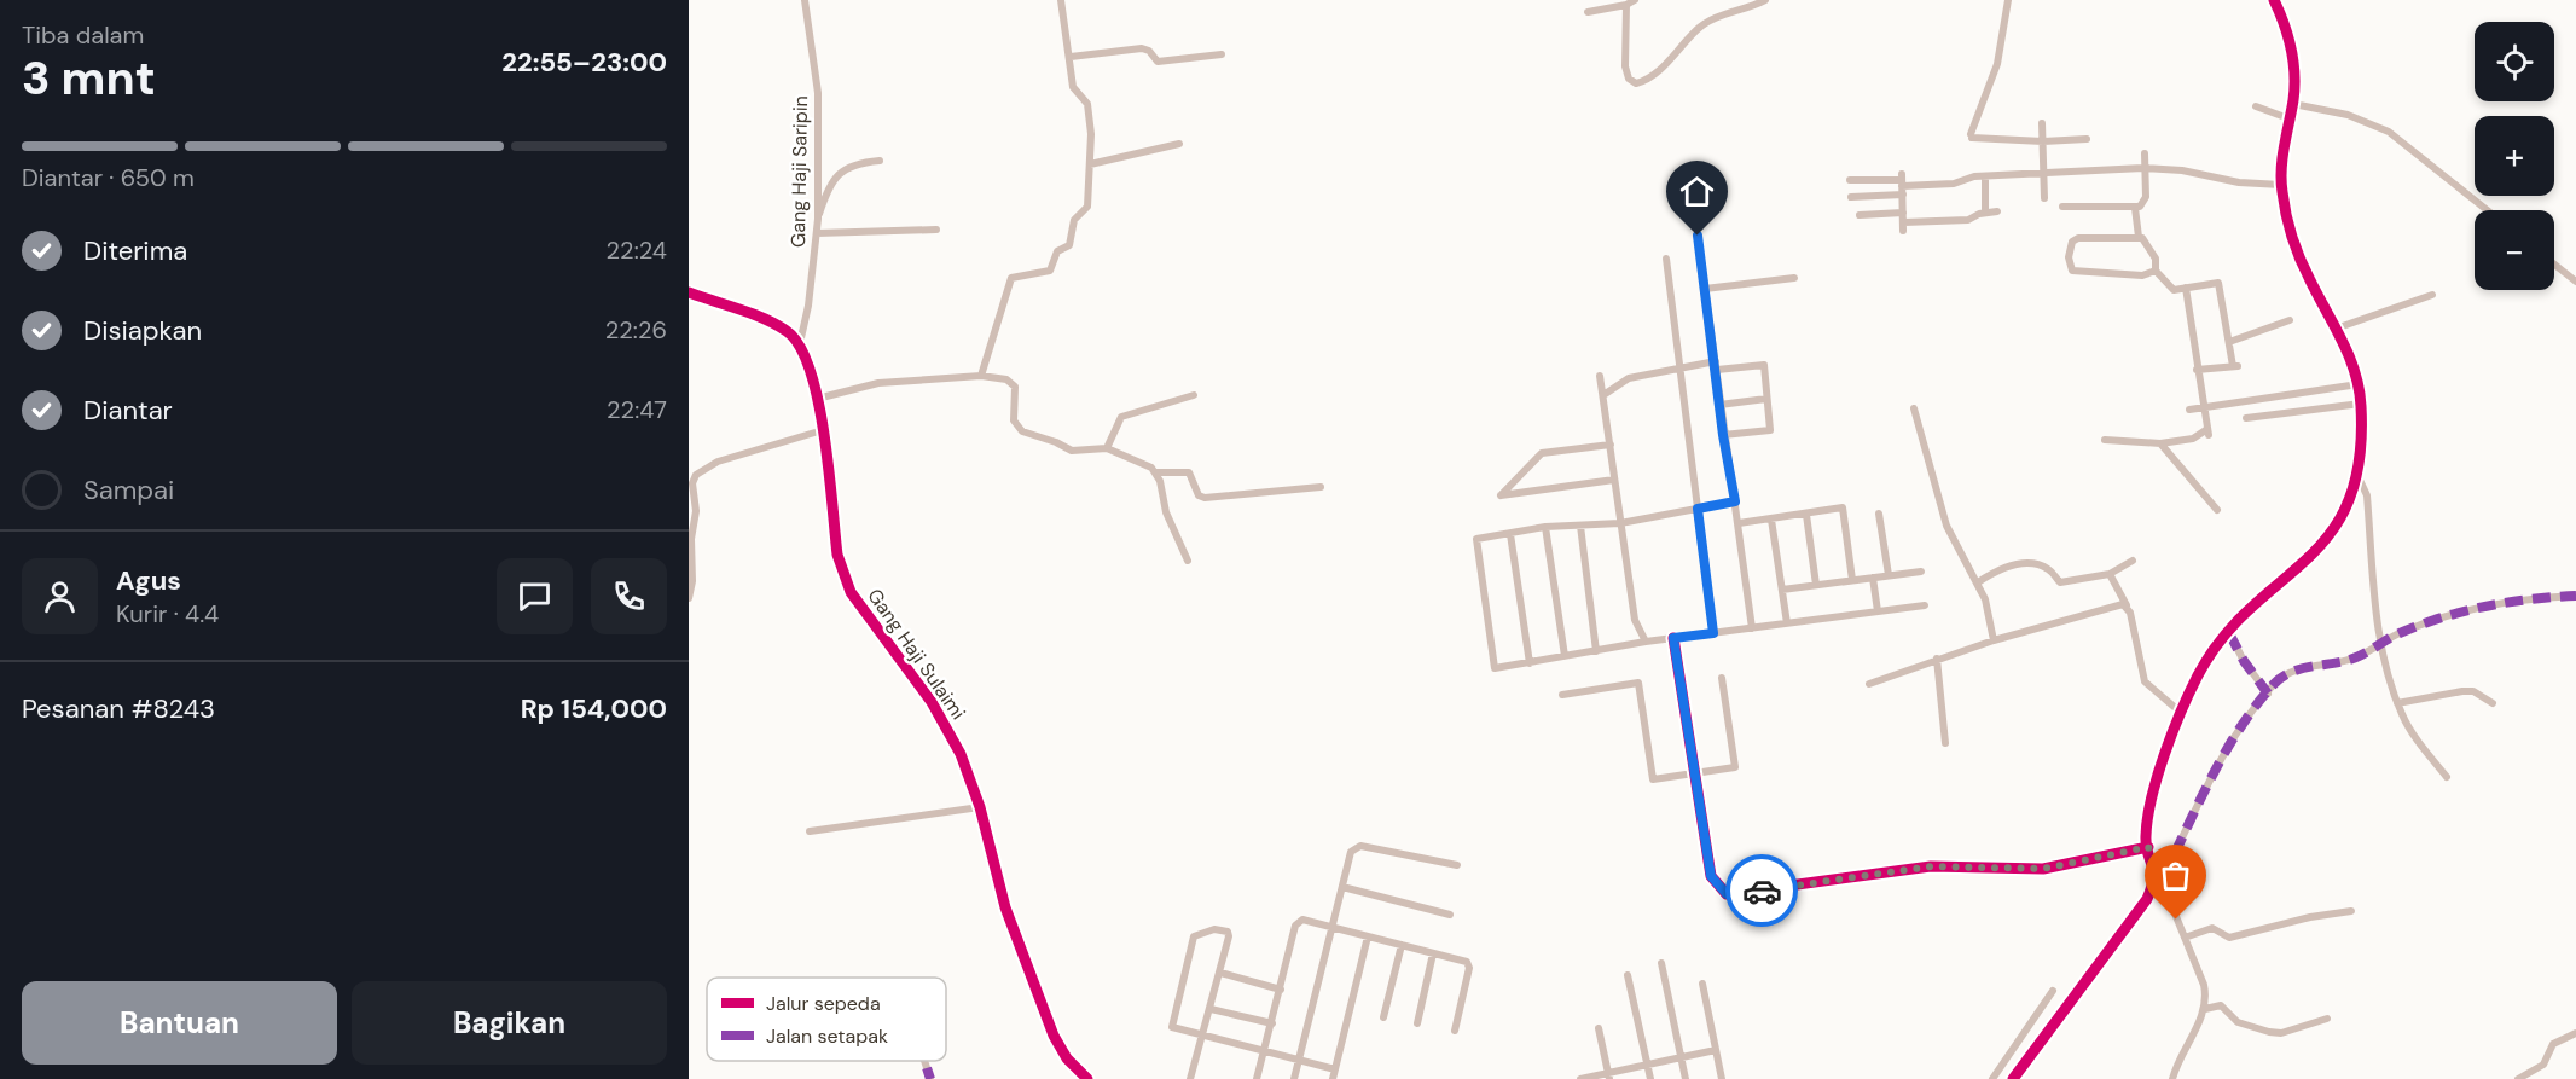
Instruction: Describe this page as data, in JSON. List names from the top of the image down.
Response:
{
  "streets": {
    "street": ["Gang Haji Saripin", "Gang Haji Sulaimi"]
  },
  "crossings": [
    ["Gang Haji Saripin", "Gang Haji Sulaimi"]
  ],
  "legend": ["Jalur sepeda", "Jalan setapak"],
  "page": {
    "heading": ["3 mnt", "Tiba dalam", "22:55–23:00"],
    "panel": [
      "Agus",
      "Kurir · 4.4",
      "Pesanan #8243",
      "Rp 154,000"
    ],
    "map_buttons": ["+", "−"],
    "bar": "Diantar · 650 m",
    "list": [
      ["Diterima", "22:24"],
      ["Disiapkan", "22:26"],
      ["Diantar", "22:47"],
      "Sampai"
    ],
    "buttons": ["Bantuan", "Bagikan"]
  }
}
